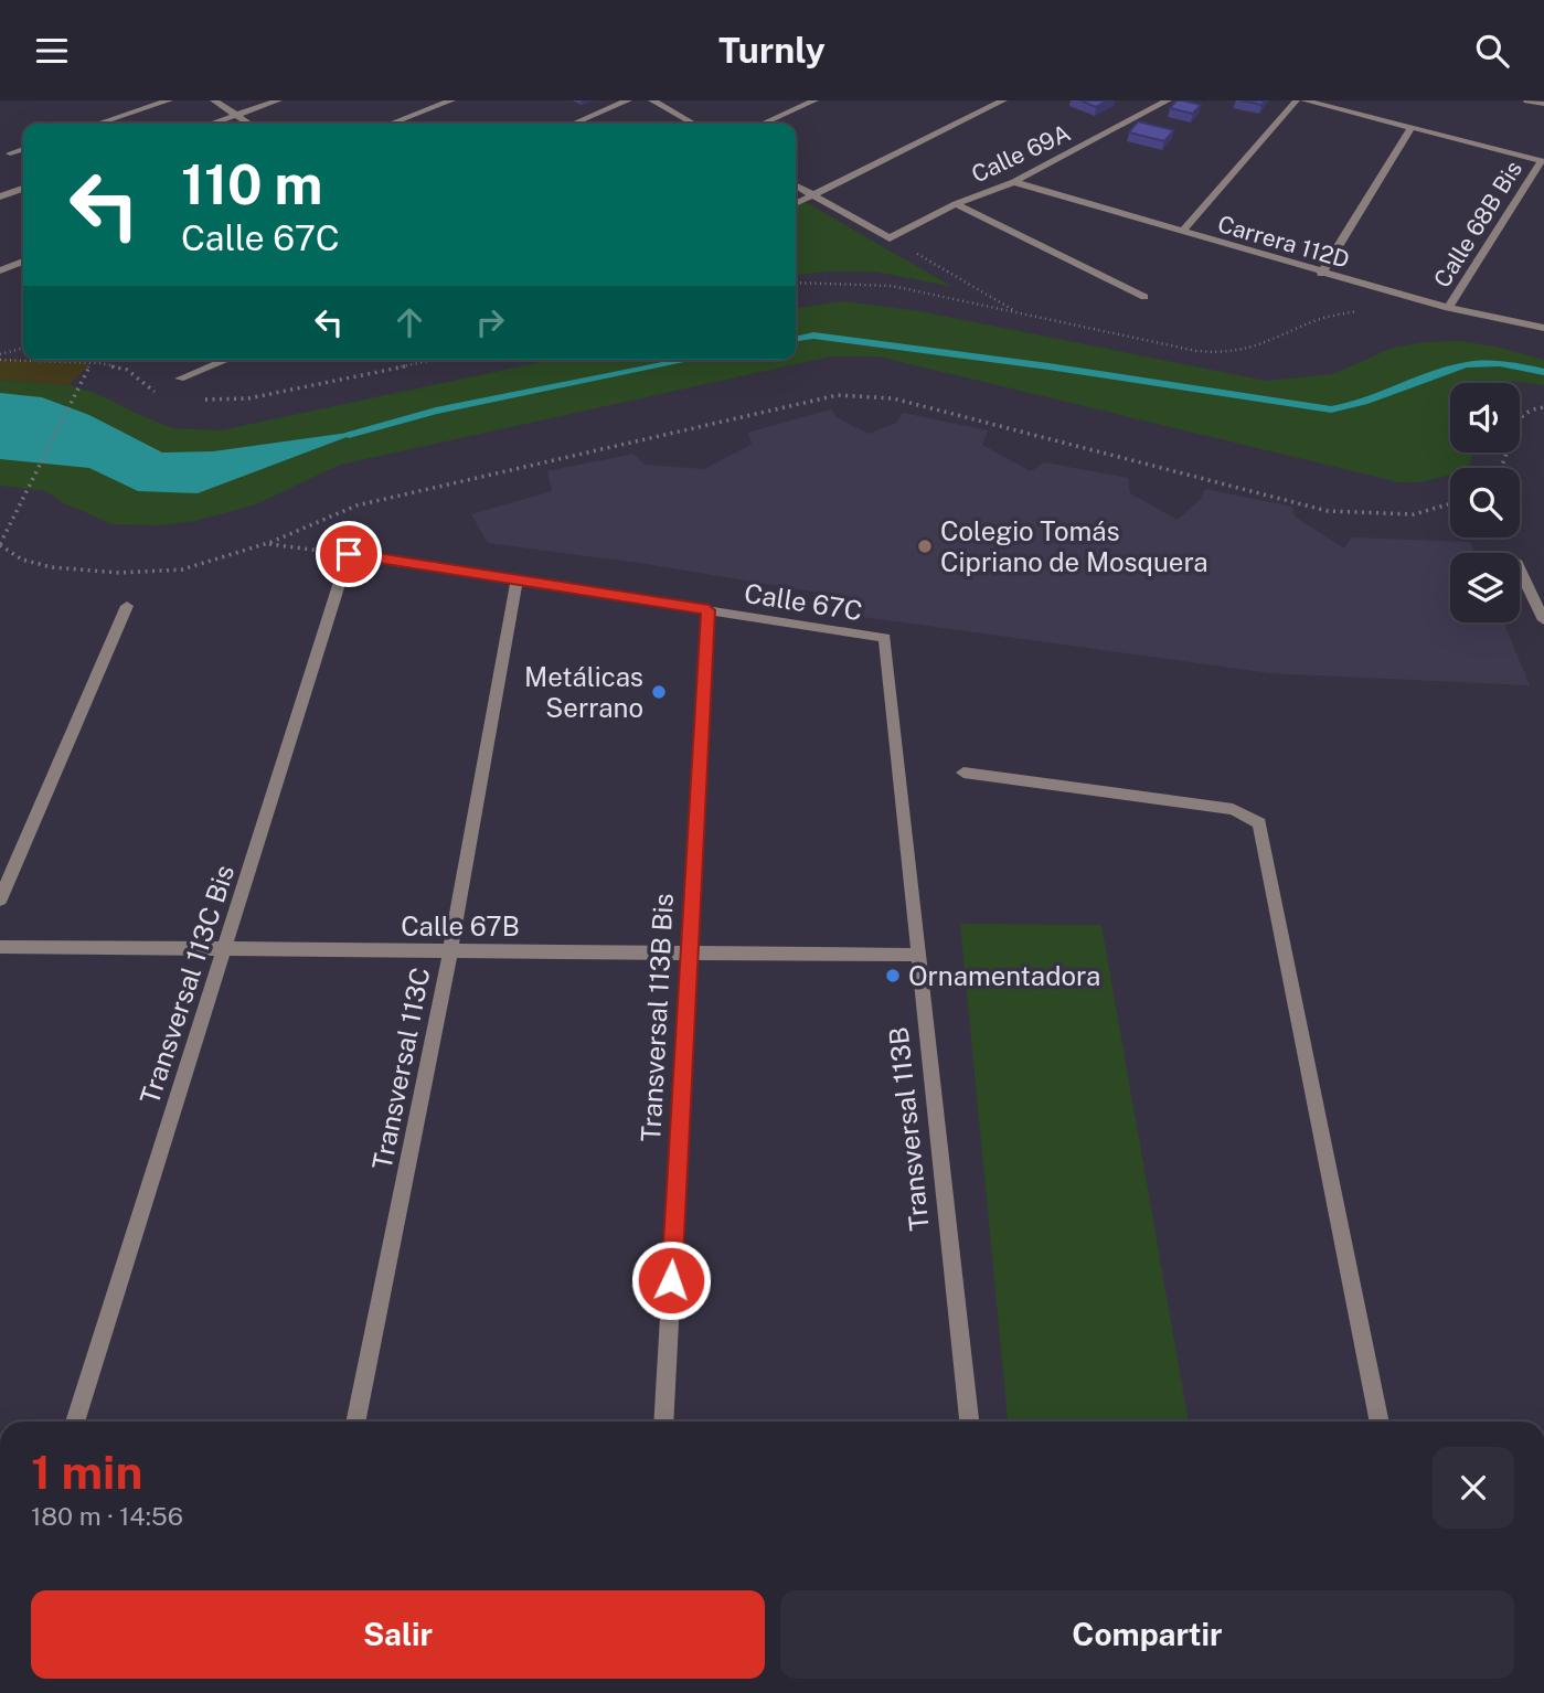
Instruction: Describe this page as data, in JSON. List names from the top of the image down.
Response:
{
  "streets": {
    "street": [
      "Calle 69A",
      "Calle 68B Bis",
      "Carrera 112D",
      "Calle 67C",
      "Calle 67B",
      "Transversal 113C Bis",
      "Transversal 113B Bis",
      "Transversal 113C",
      "Transversal 113B"
    ]
  },
  "crossings": [
    ["Calle 69A", "Carrera 112D"],
    ["Calle 68B Bis", "Carrera 112D"],
    ["Calle 67C", "Transversal 113C Bis"],
    ["Calle 67C", "Transversal 113B Bis"],
    ["Calle 67C", "Transversal 113C"],
    ["Calle 67C", "Transversal 113B"],
    ["Calle 67B", "Transversal 113C Bis"],
    ["Calle 67B", "Transversal 113B Bis"],
    ["Calle 67B", "Transversal 113C"],
    ["Calle 67B", "Transversal 113B"]
  ],
  "places": ["Colegio Tomás Cipriano de Mosquera", "Metálicas Serrano", "Ornamentadora"],
  "page": {
    "header": "Turnly",
    "turn": ["110 m", "Calle 67C"],
    "heading": ["1 min", "180 m · 14:56"],
    "buttons": ["Salir", "Compartir"]
  }
}
